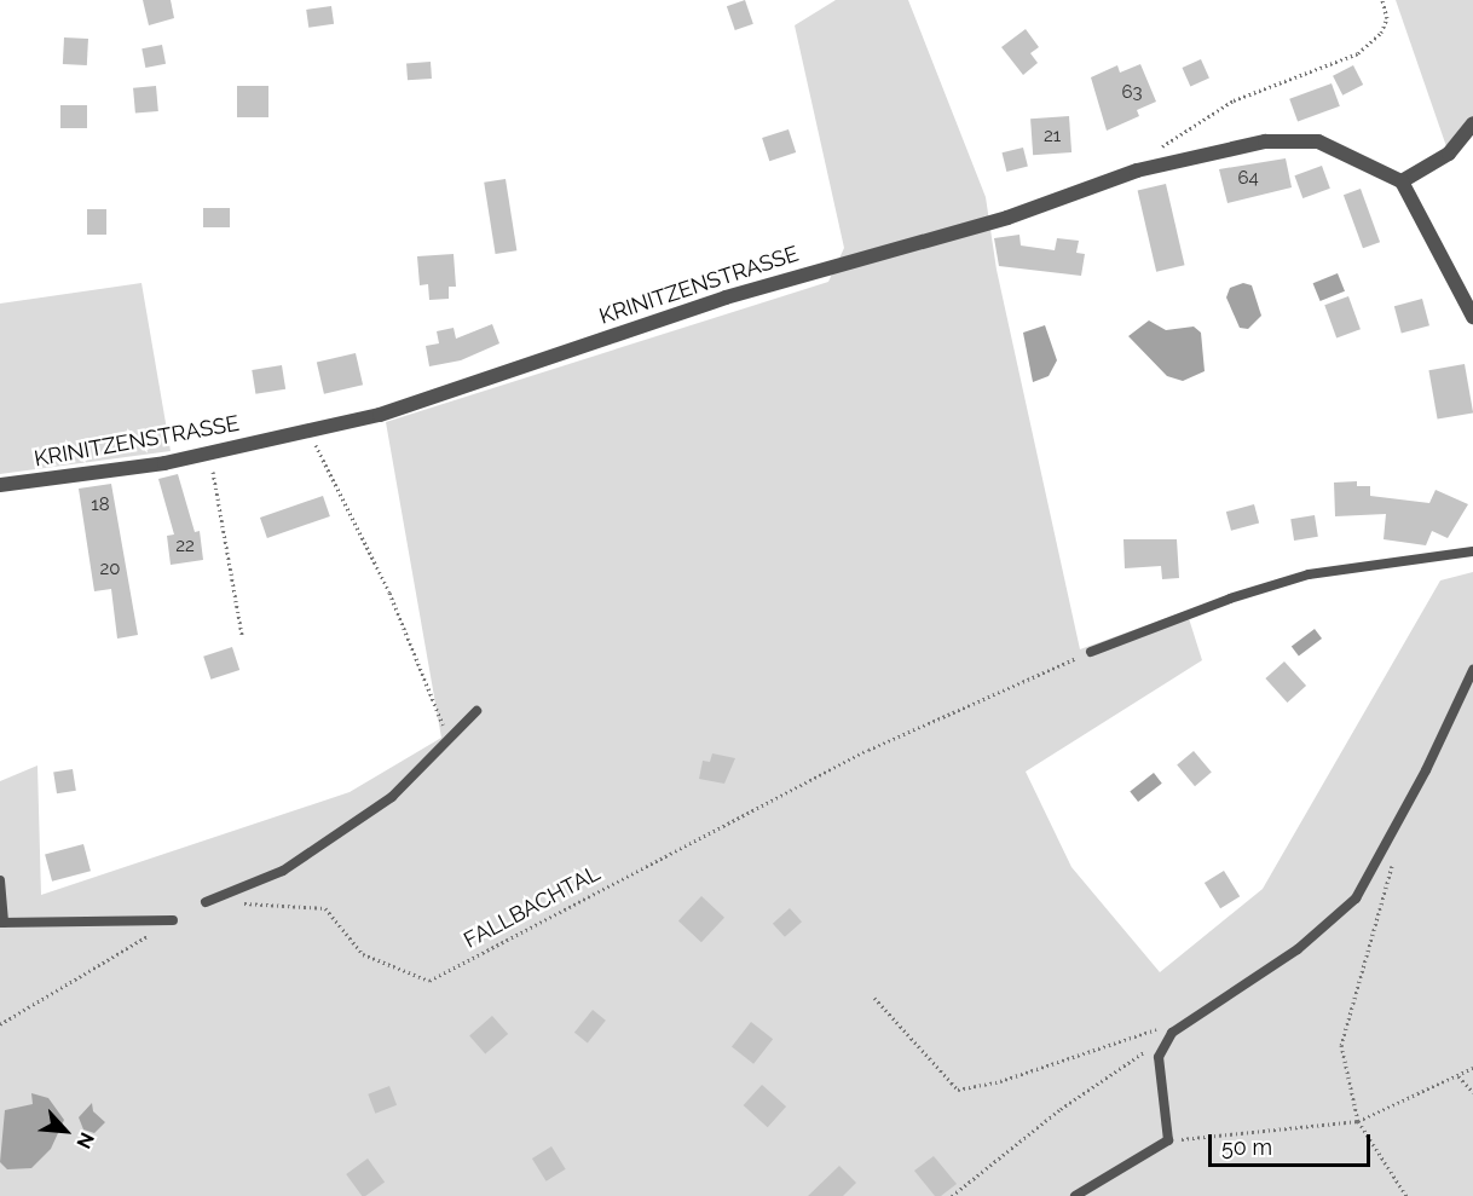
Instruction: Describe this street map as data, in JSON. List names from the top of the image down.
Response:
{
  "streets": {
    "street": ["KRINITZENSTRASSE"],
    "path": ["FALLBACHTAL"]
  },
  "house_numbers": [
    "63",
    "21",
    "64",
    "18",
    "22",
    "20"
  ],
  "scale_bar": "50 m",
  "north": "bottom right"
}
